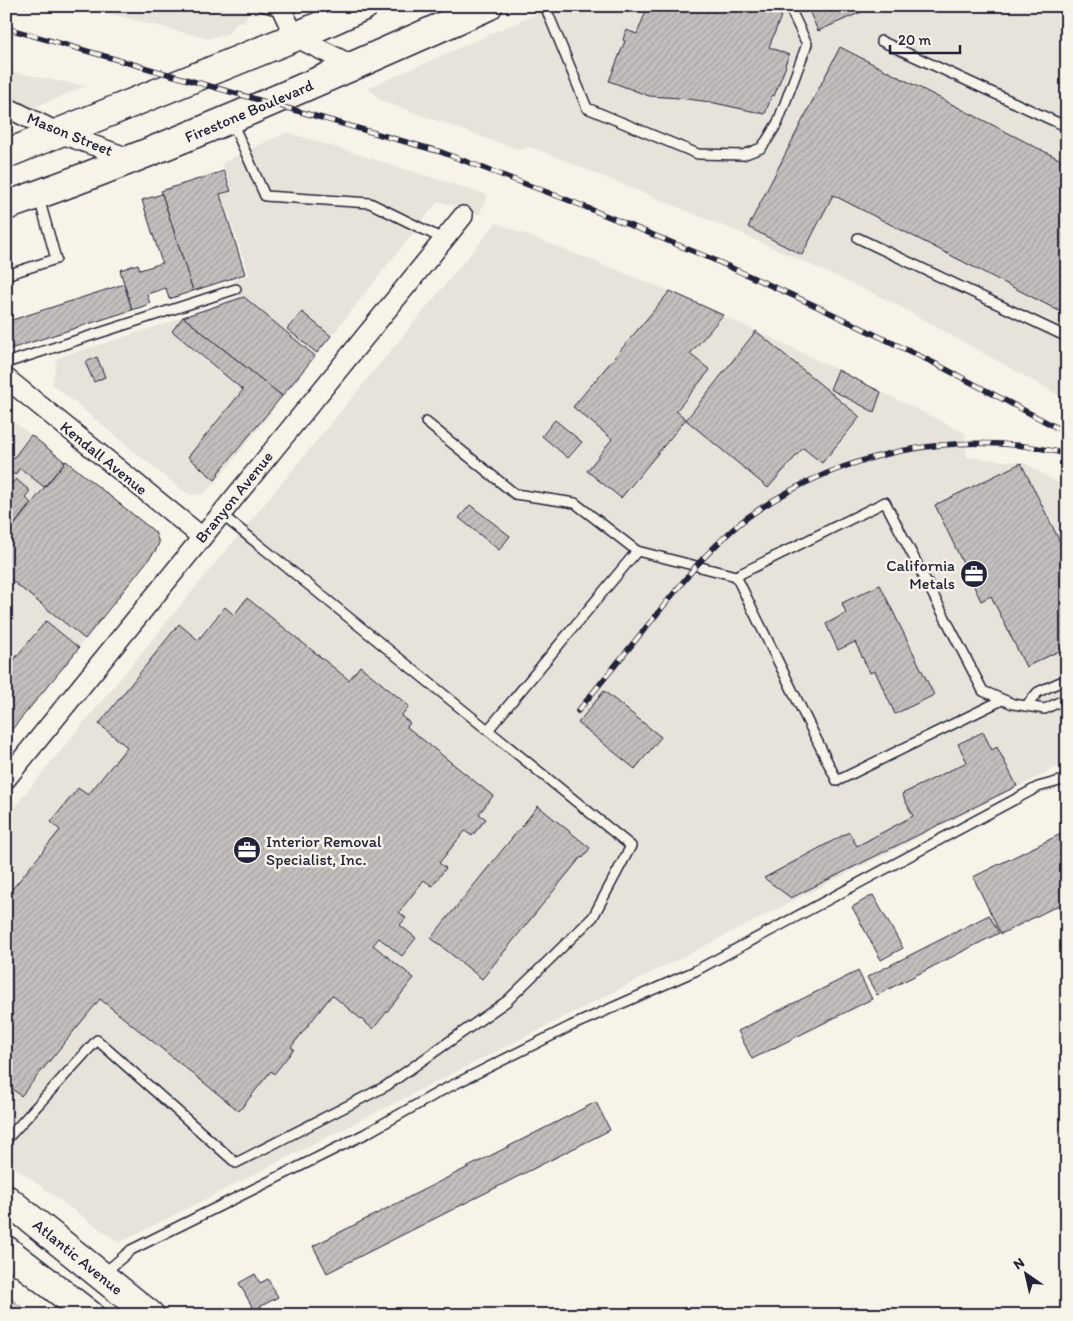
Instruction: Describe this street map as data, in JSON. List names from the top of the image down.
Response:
{
  "streets": {
    "main road": ["Firestone Boulevard", "Atlantic Avenue"],
    "street": ["Mason Street", "Kendall Avenue", "Branyon Avenue"]
  },
  "crossings": [
    ["Firestone Boulevard", "Mason Street"],
    ["Kendall Avenue", "Branyon Avenue"]
  ],
  "places": {
    "office": ["California Metals", "Interior Removal Specialist, Inc."]
  },
  "scale_bar": "20 m",
  "north": "top left"
}
